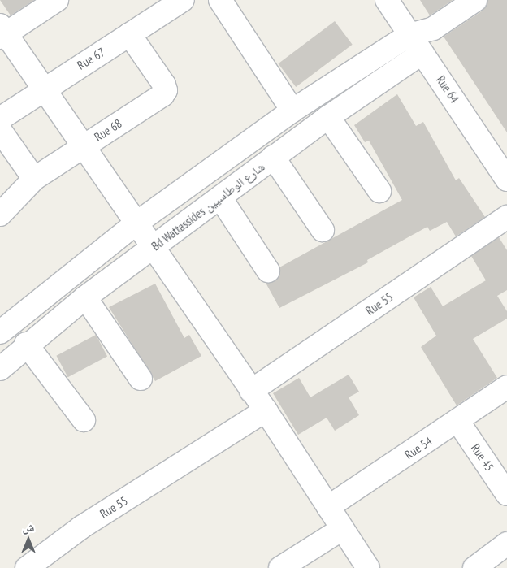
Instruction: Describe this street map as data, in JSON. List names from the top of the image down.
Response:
{
  "streets": {
    "street": [
      "Rue 67",
      "Rue 64",
      "Rue 68",
      "Bd Wattassides شارع الوطاسيين",
      "Rue 55",
      "Rue 54",
      "Rue 45"
    ]
  },
  "crossings": [
    ["Rue 67", "Rue 68"],
    ["Rue 64", "Bd Wattassides شارع الوطاسيين"],
    ["Rue 54", "Rue 45"]
  ],
  "north": "top"
}
